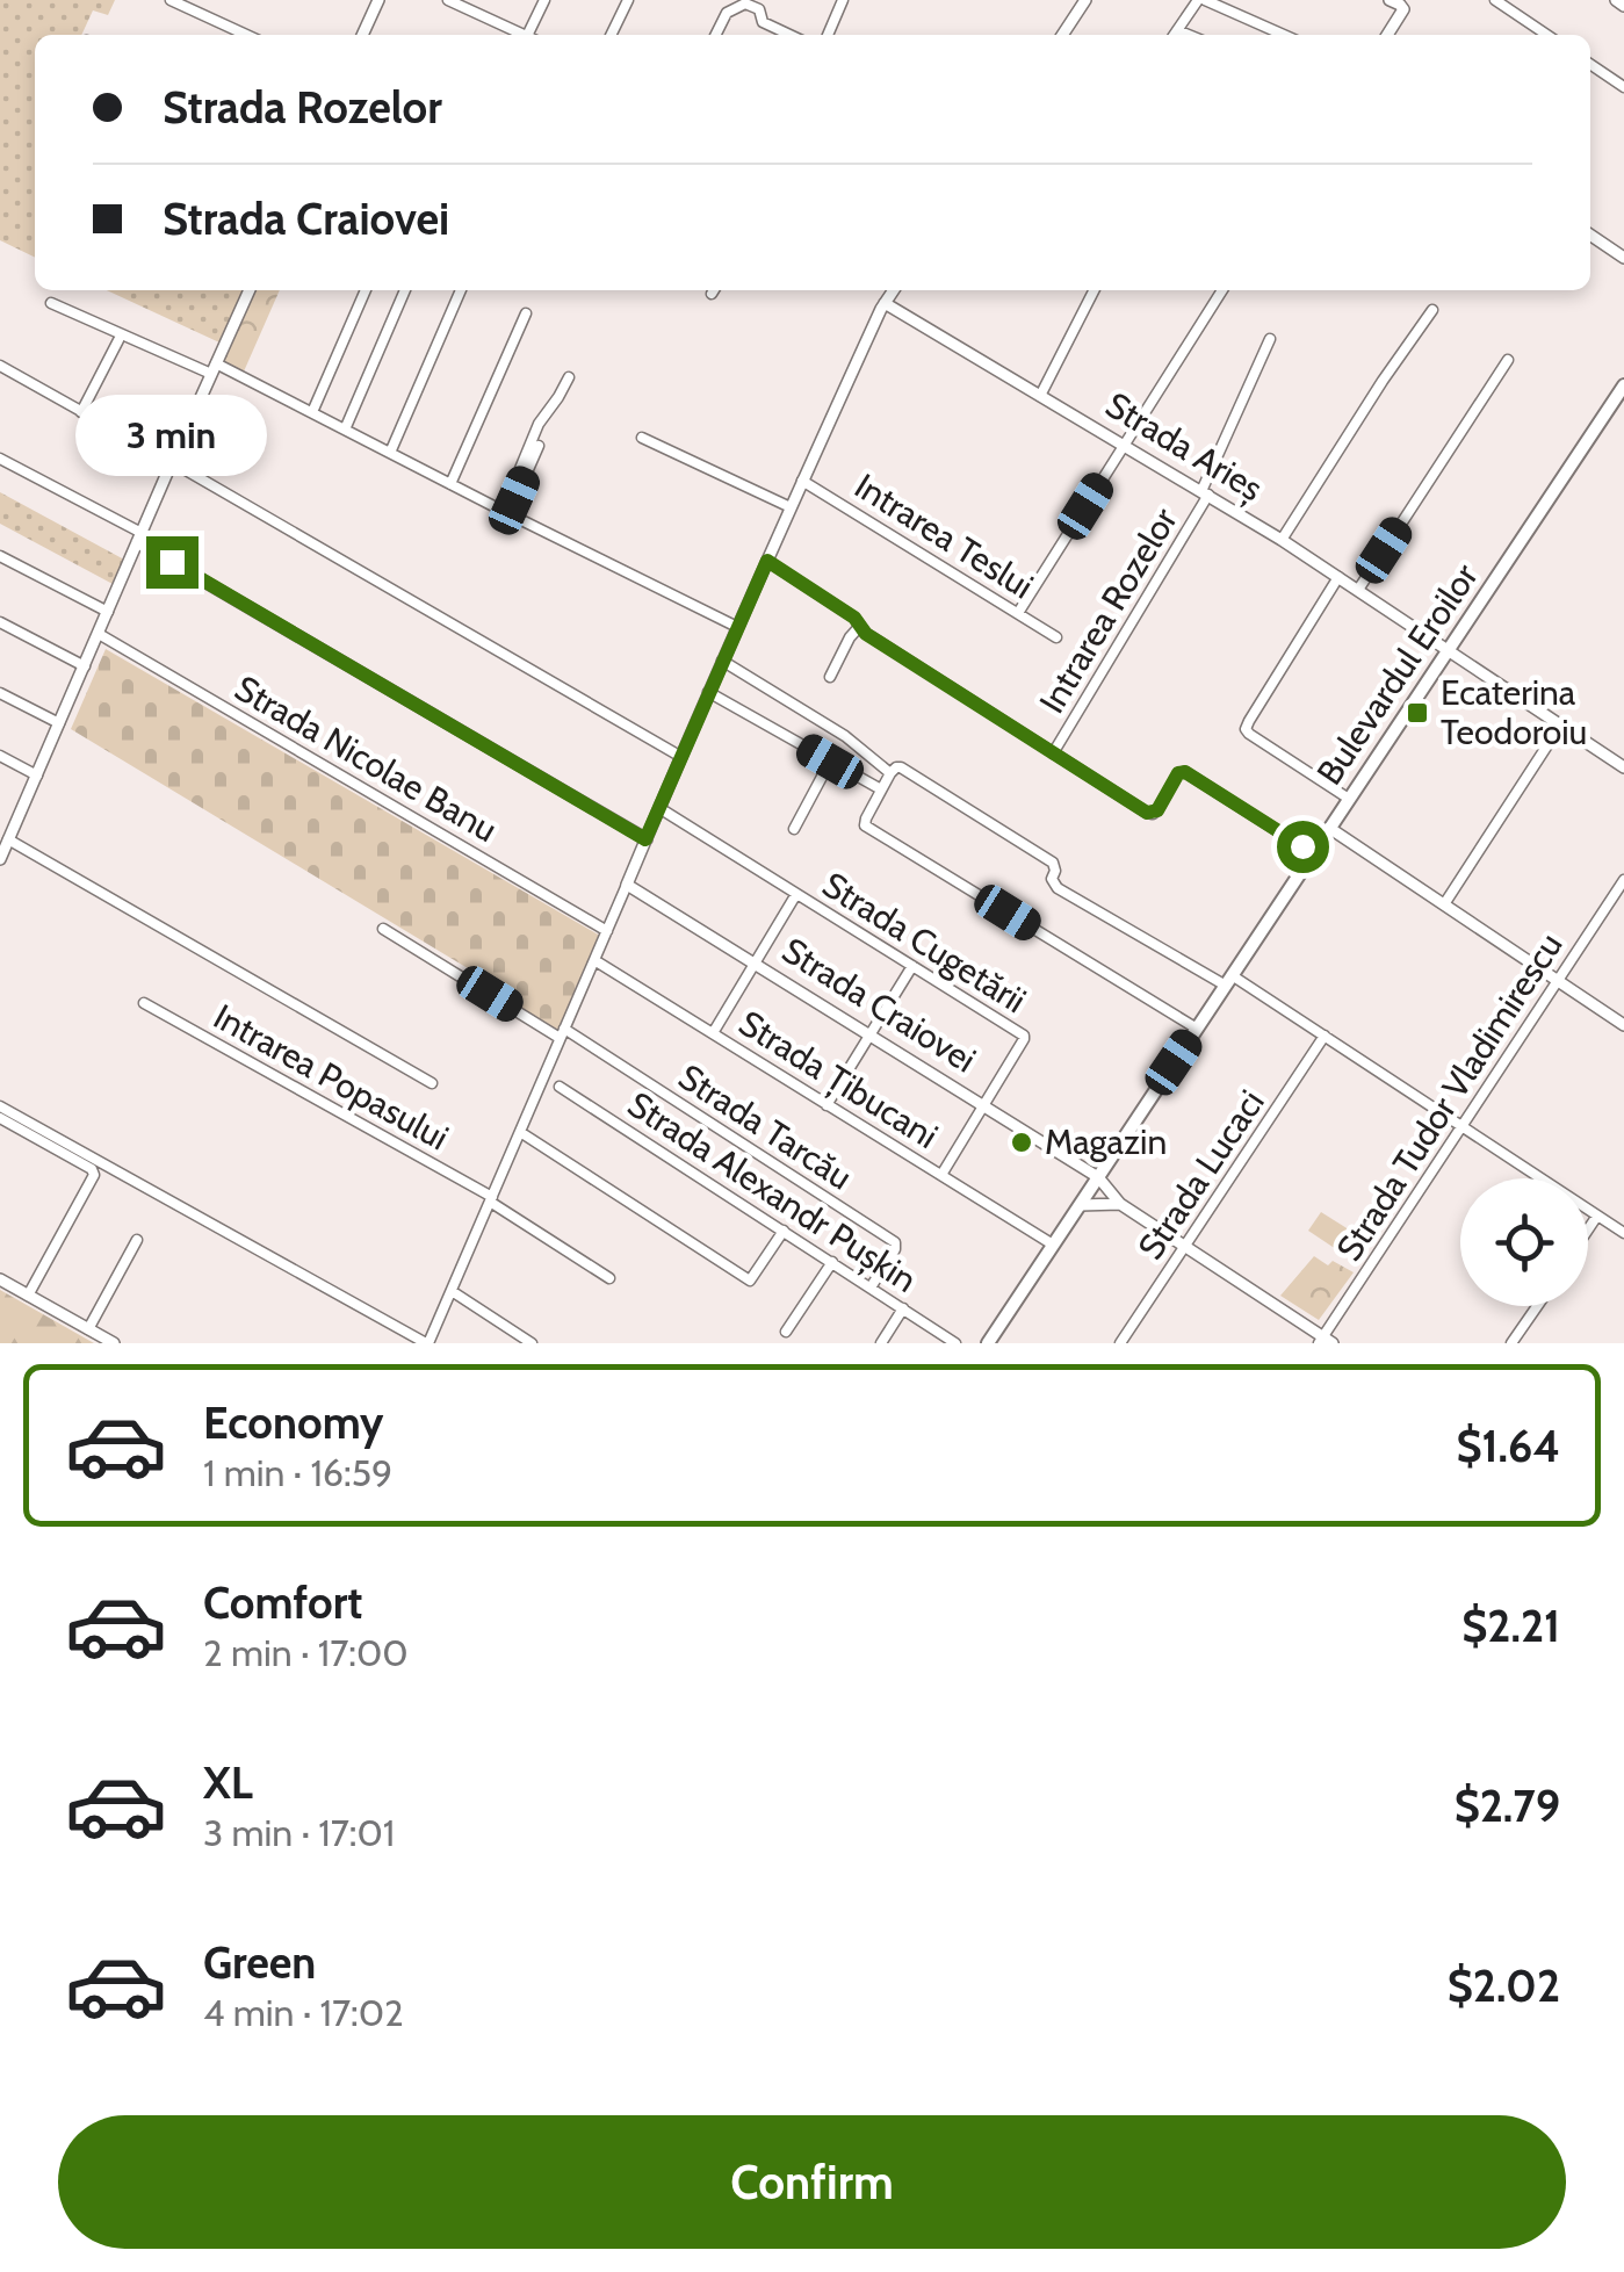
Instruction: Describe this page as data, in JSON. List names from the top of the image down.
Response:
{
  "streets": {
    "main road": ["Bulevardul Eroilor"],
    "street": [
      "Strada Arieș",
      "Intrarea Teslui",
      "Intrarea Rozelor",
      "Strada Nicolae Banu",
      "Strada Cugetării",
      "Strada Craiovei",
      "Intrarea Popasului",
      "Strada Țibucani",
      "Strada Tudor Vladimirescu",
      "Strada Tarcău",
      "Strada Lucaci",
      "Strada Alexandr Pușkin"
    ]
  },
  "crossings": [
    ["Strada Arieș", "Intrarea Rozelor"],
    ["Strada Arieș", "Bulevardul Eroilor"],
    ["Bulevardul Eroilor", "Strada Craiovei"],
    ["Bulevardul Eroilor", "Strada Țibucani"],
    ["Strada Cugetării", "Strada Craiovei"],
    ["Strada Cugetării", "Strada Țibucani"],
    ["Strada Craiovei", "Strada Tudor Vladimirescu"],
    ["Strada Craiovei", "Strada Lucaci"],
    ["Strada Tarcău", "Strada Alexandr Pușkin"]
  ],
  "places": {
    "transit": ["Ecaterina Teodoroiu"],
    "other": ["Magazin"]
  },
  "page": {
    "banner": ["Strada Rozelor", "Strada Craiovei"],
    "bubble": "3 min",
    "list": [
      {
        "name": "Economy",
        "note": "1 min · 16:59",
        "value": "$1.64"
      },
      {
        "name": "Comfort",
        "note": "2 min · 17:00",
        "value": "$2.21"
      },
      {
        "name": "XL",
        "note": "3 min · 17:01",
        "value": "$2.79"
      },
      {
        "name": "Green",
        "note": "4 min · 17:02",
        "value": "$2.02"
      }
    ],
    "buttons": "Confirm"
  }
}
